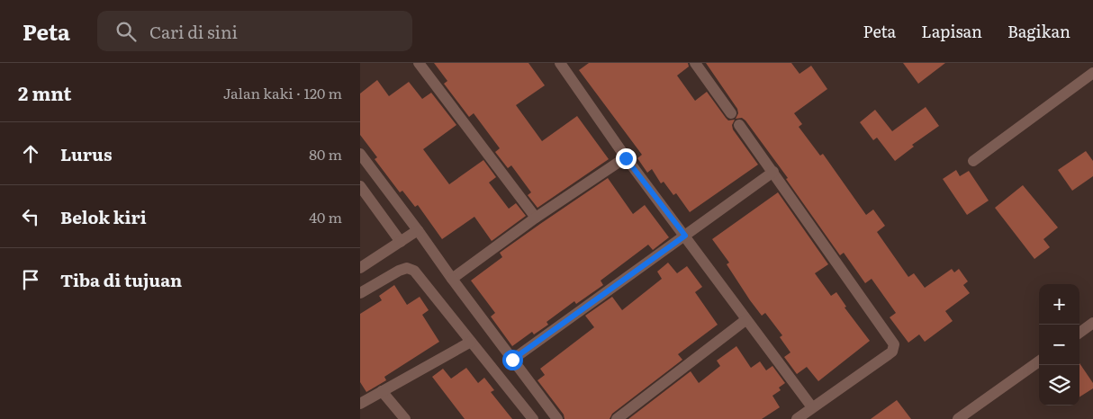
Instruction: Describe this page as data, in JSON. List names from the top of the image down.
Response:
{
  "page": {
    "header": "Peta",
    "search": "Cari di sini",
    "nav": ["Peta", "Lapisan", "Bagikan"],
    "heading": ["2 mnt", "Jalan kaki · 120 m"],
    "list": [
      ["Lurus", "80 m"],
      ["Belok kiri", "40 m"],
      "Tiba di tujuan"
    ],
    "map_buttons": ["+", "−"]
  }
}
